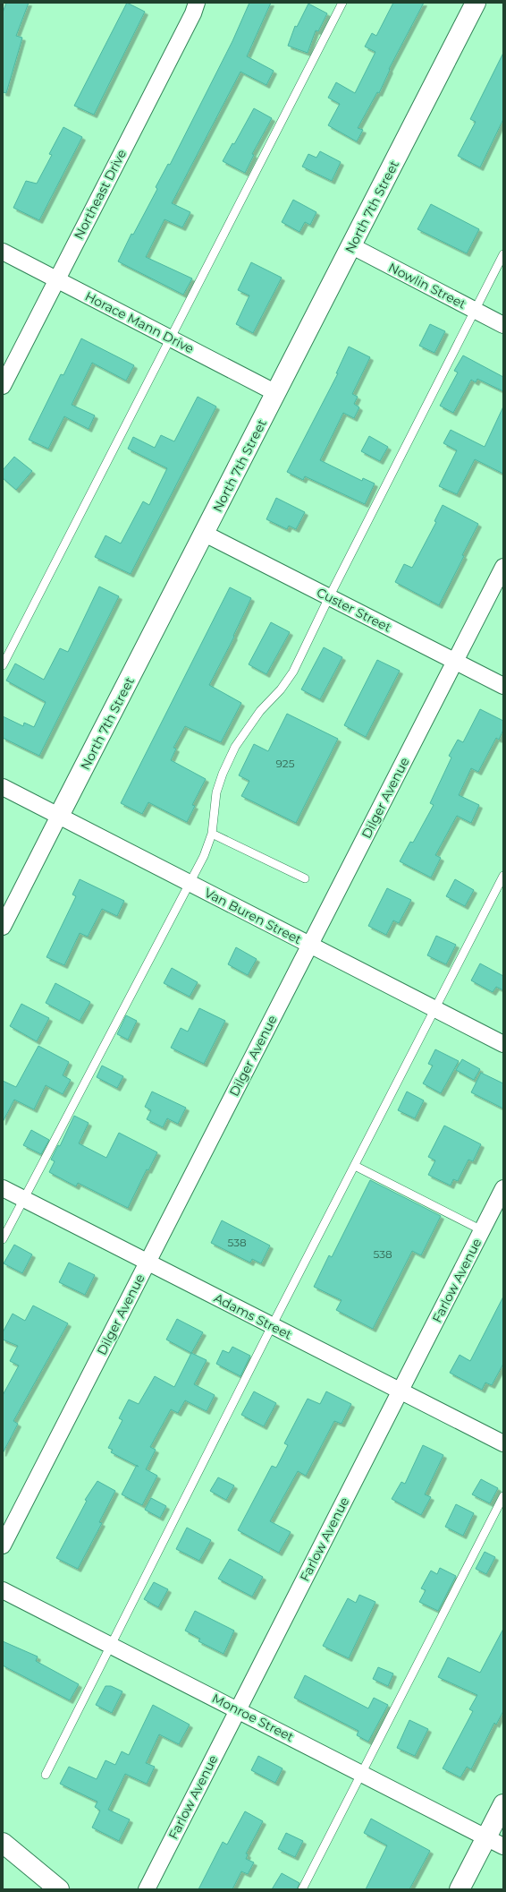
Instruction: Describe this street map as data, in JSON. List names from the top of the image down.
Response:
{
  "streets": {
    "street": [
      "Northeast Drive",
      "North 7th Street",
      "Nowlin Street",
      "Horace Mann Drive",
      "Custer Street",
      "Dilger Avenue",
      "Van Buren Street",
      "Farlow Avenue",
      "Adams Street",
      "Monroe Street"
    ]
  },
  "crossings": [
    ["Northeast Drive", "Horace Mann Drive"],
    ["North 7th Street", "Nowlin Street"],
    ["North 7th Street", "Horace Mann Drive"],
    ["North 7th Street", "Custer Street"],
    ["North 7th Street", "Van Buren Street"],
    ["Custer Street", "Dilger Avenue"],
    ["Dilger Avenue", "Van Buren Street"],
    ["Dilger Avenue", "Adams Street"],
    ["Farlow Avenue", "Adams Street"],
    ["Farlow Avenue", "Monroe Street"]
  ],
  "house_numbers": ["925", "538", "538"]
}
